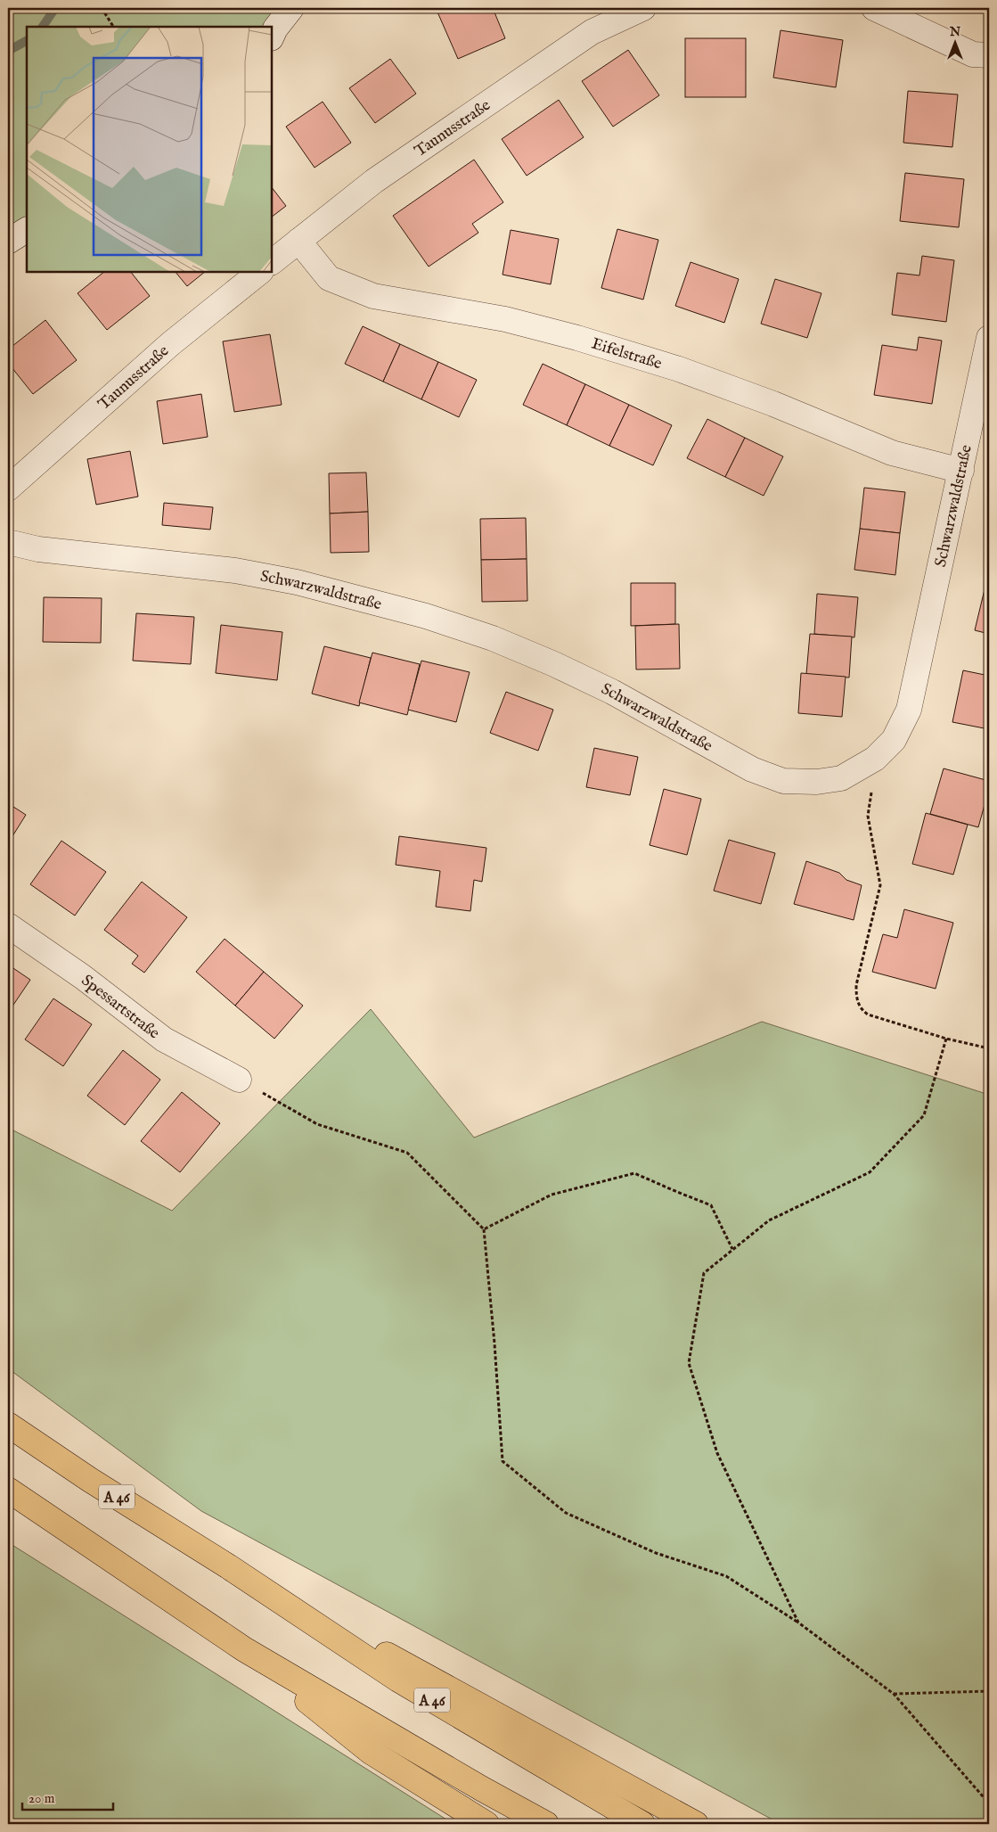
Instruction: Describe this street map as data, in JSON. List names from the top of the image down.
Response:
{
  "streets": {
    "highway": ["A 46"],
    "street": [
      "Taunusstraße",
      "Eifelstraße",
      "Schwarzwaldstraße",
      "Spessartstraße"
    ]
  },
  "crossings": [
    ["Taunusstraße", "Eifelstraße"],
    ["Eifelstraße", "Schwarzwaldstraße"]
  ],
  "scale_bar": "20 m",
  "north": "top"
}
